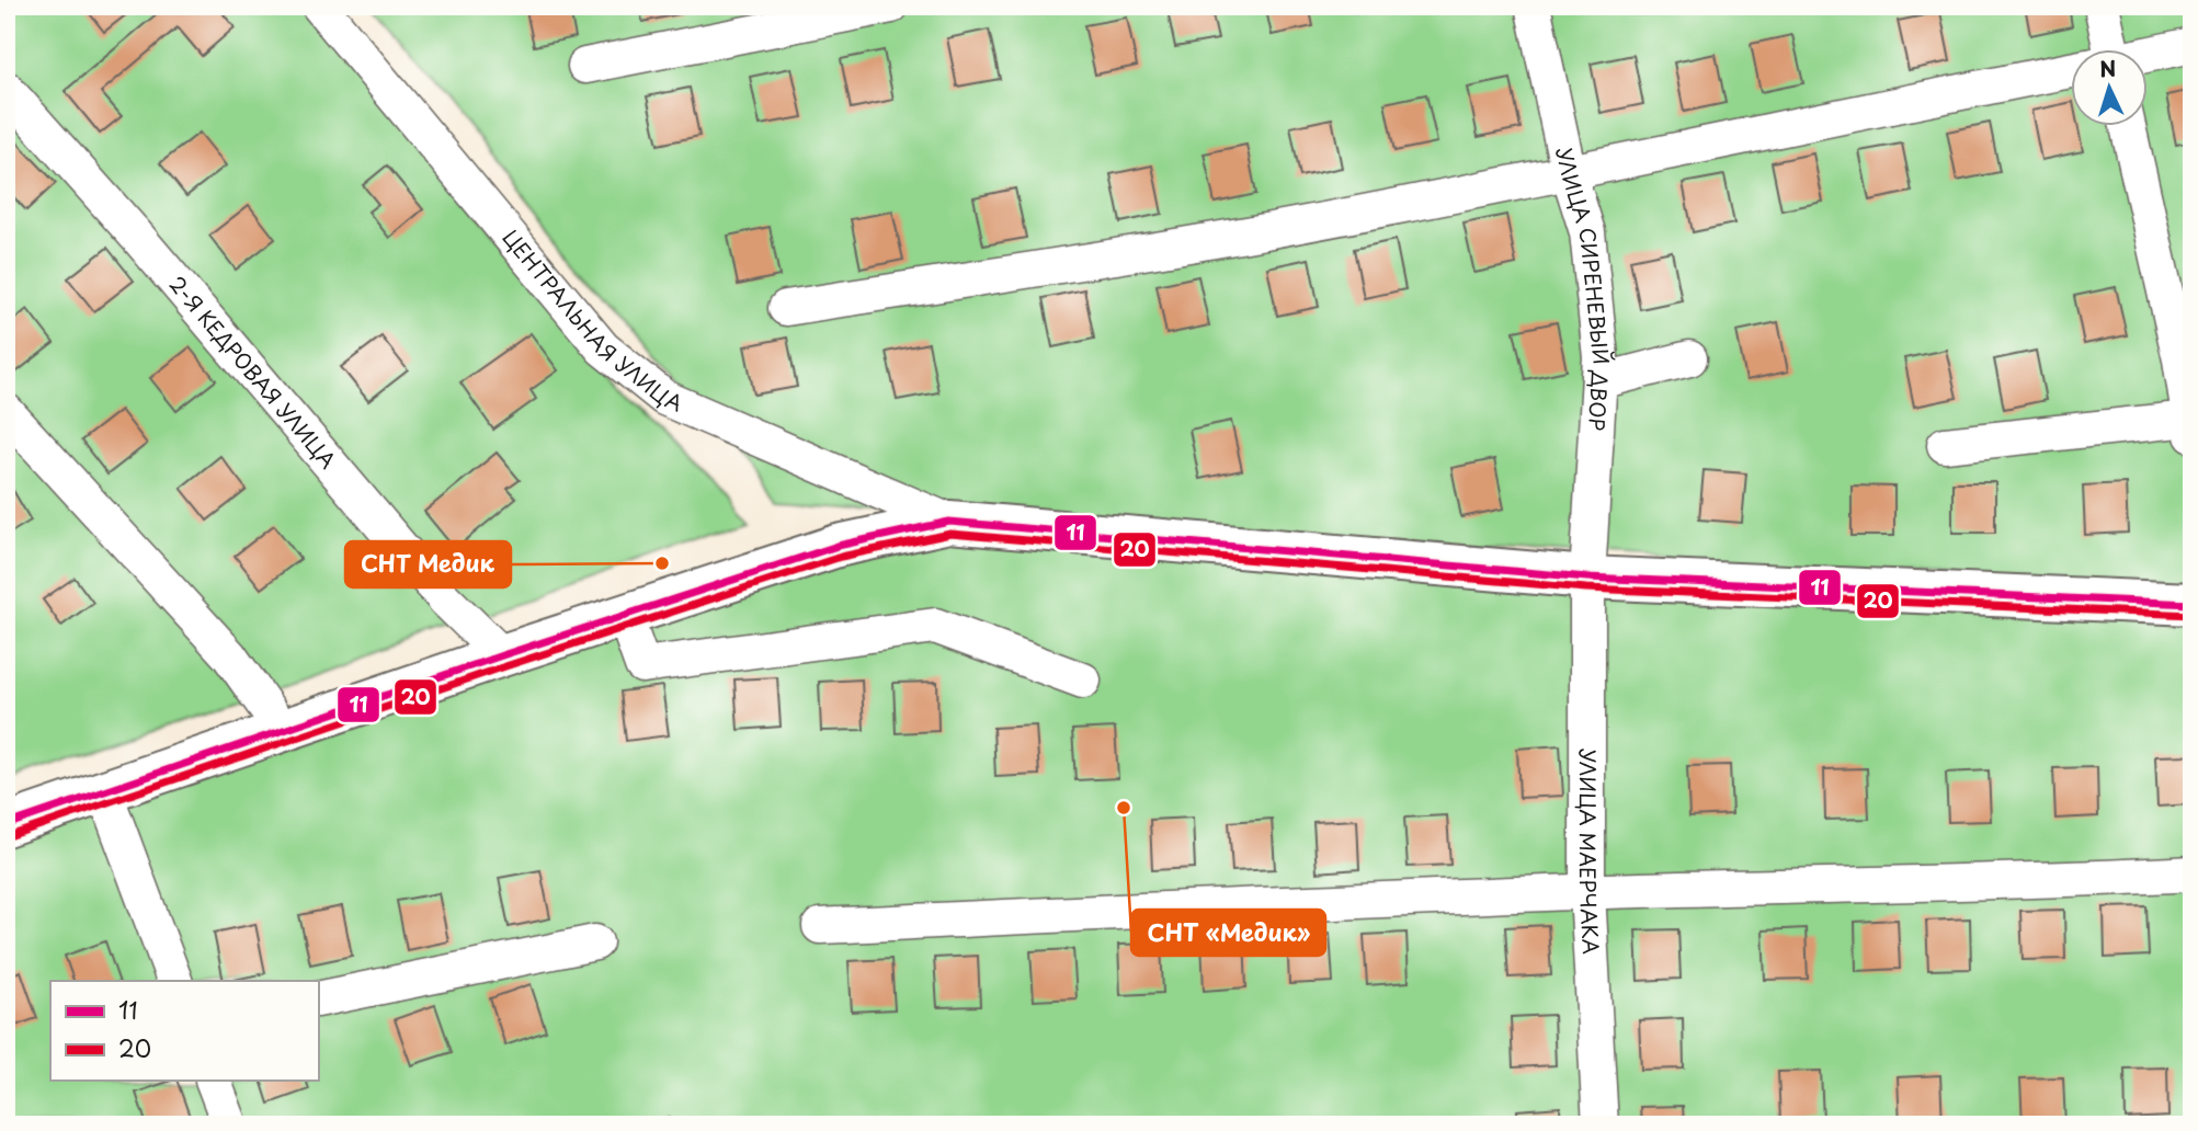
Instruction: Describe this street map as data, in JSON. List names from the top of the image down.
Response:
{
  "streets": {
    "street": [
      "УЛИЦА СИРЕНЕВЫЙ ДВОР",
      "ЦЕНТРАЛЬНАЯ УЛИЦА",
      "2-Я КЕДРОВАЯ УЛИЦА",
      "УЛИЦА МАЕРЧАКА"
    ]
  },
  "crossings": [
    ["УЛИЦА СИРЕНЕВЫЙ ДВОР", "УЛИЦА МАЕРЧАКА"]
  ],
  "places": ["СНТ Медик", "СНТ «Медик»"],
  "lines": ["transit line 11", "transit line 20"],
  "legend": ["11", "20"],
  "north": "top"
}
